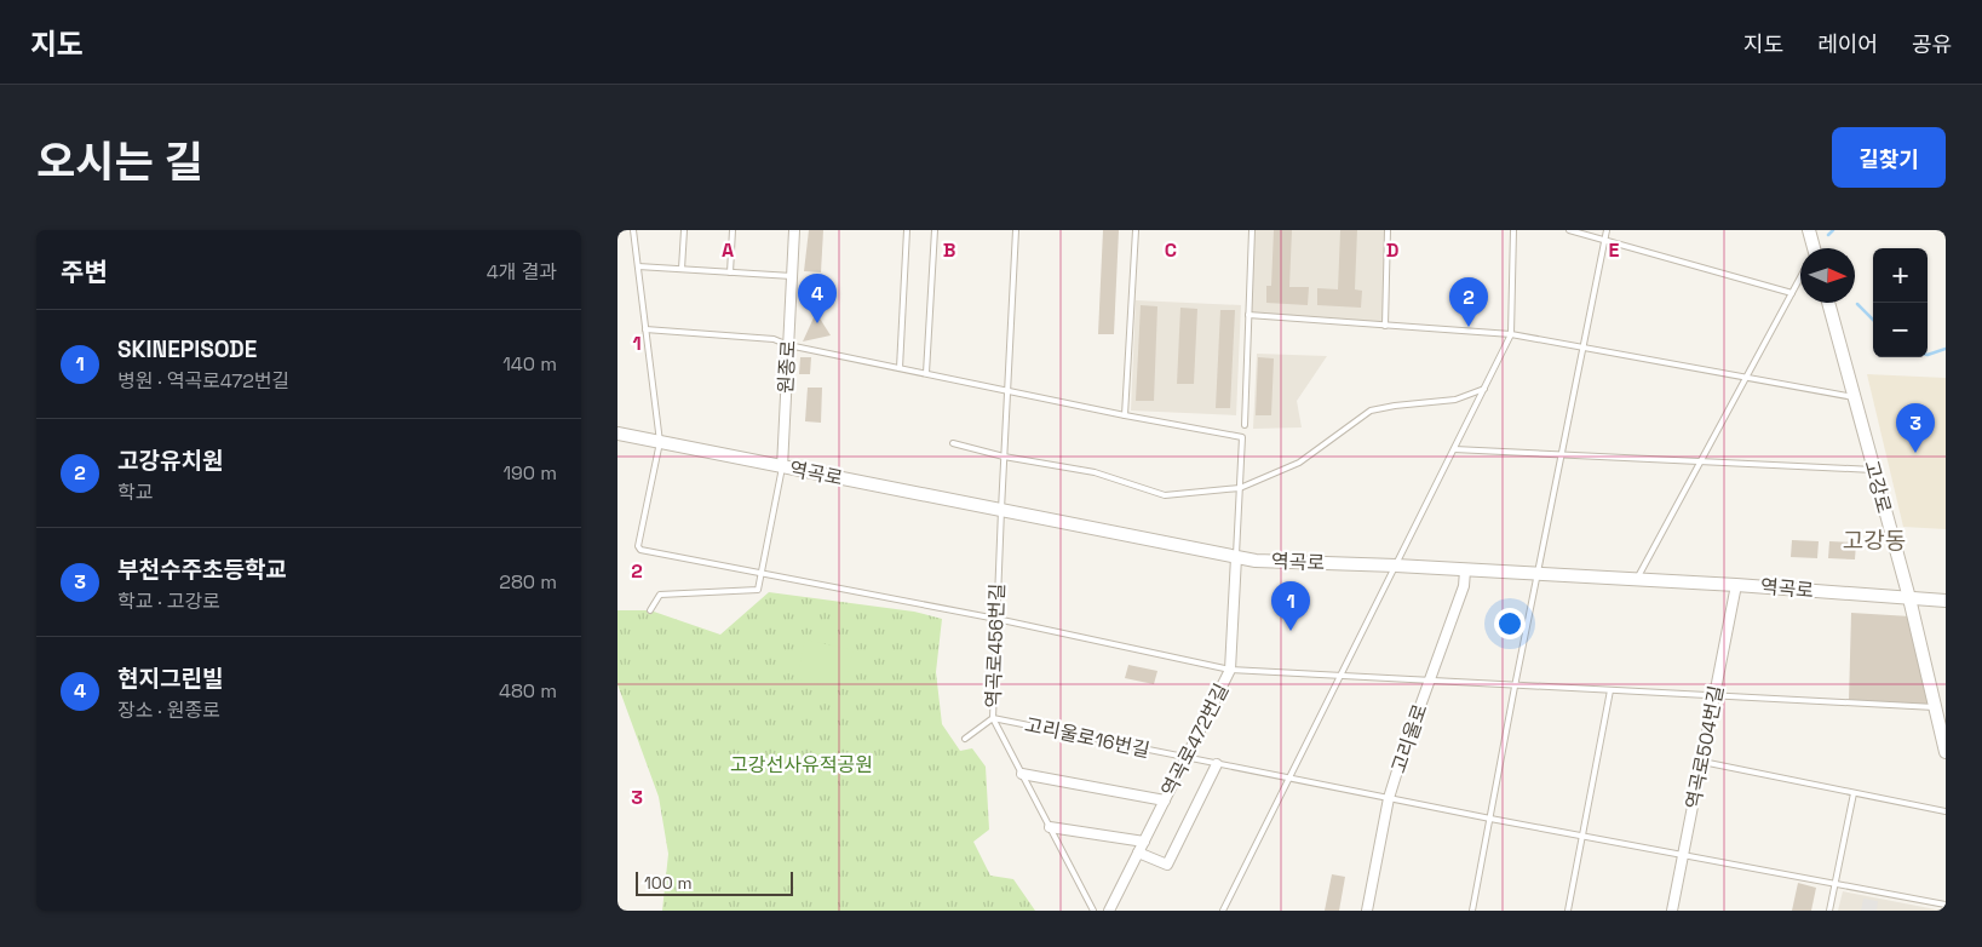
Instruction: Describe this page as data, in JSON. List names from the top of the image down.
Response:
{
  "streets": {
    "street": [
      "원종로",
      "역곡로",
      "고강로",
      "고리울로",
      "역곡로472번길",
      "역곡로504번길"
    ],
    "lane": ["역곡로456번길", "고리울로16번길"]
  },
  "crossings": [
    ["원종로", "역곡로"],
    ["역곡로", "고강로"],
    ["역곡로", "역곡로456번길"],
    ["역곡로", "고리울로"],
    ["역곡로", "역곡로472번길"],
    ["역곡로", "역곡로504번길"],
    ["역곡로456번길", "고리울로16번길"],
    ["고리울로16번길", "고리울로"],
    ["고리울로16번길", "역곡로472번길"],
    ["고리울로16번길", "역곡로504번길"]
  ],
  "districts": ["고강동"],
  "parks": ["고강선사유적공원"],
  "scale_bar": "100 m",
  "north": "right",
  "page": {
    "header": "지도",
    "nav": ["지도", "레이어", "공유"],
    "title": "오시는 길",
    "buttons": "길찾기",
    "heading": ["주변", "4개 결과"],
    "map_buttons": ["+", "−"],
    "pins": [
      "4",
      "2",
      "3",
      "1"
    ],
    "list": [
      {
        "mark": "1",
        "name": "SKINEPISODE",
        "note": "병원 · 역곡로472번길",
        "value": "140 m"
      },
      {
        "mark": "2",
        "name": "고강유치원",
        "note": "학교",
        "value": "190 m"
      },
      {
        "mark": "3",
        "name": "부천수주초등학교",
        "note": "학교 · 고강로",
        "value": "280 m"
      },
      {
        "mark": "4",
        "name": "현지그린빌",
        "note": "장소 · 원종로",
        "value": "480 m"
      }
    ],
    "scale": "100 m"
  },
  "grid": {
    "columns": [
      "A",
      "B",
      "C",
      "D",
      "E"
    ],
    "rows": ["1", "2", "3"]
  }
}
